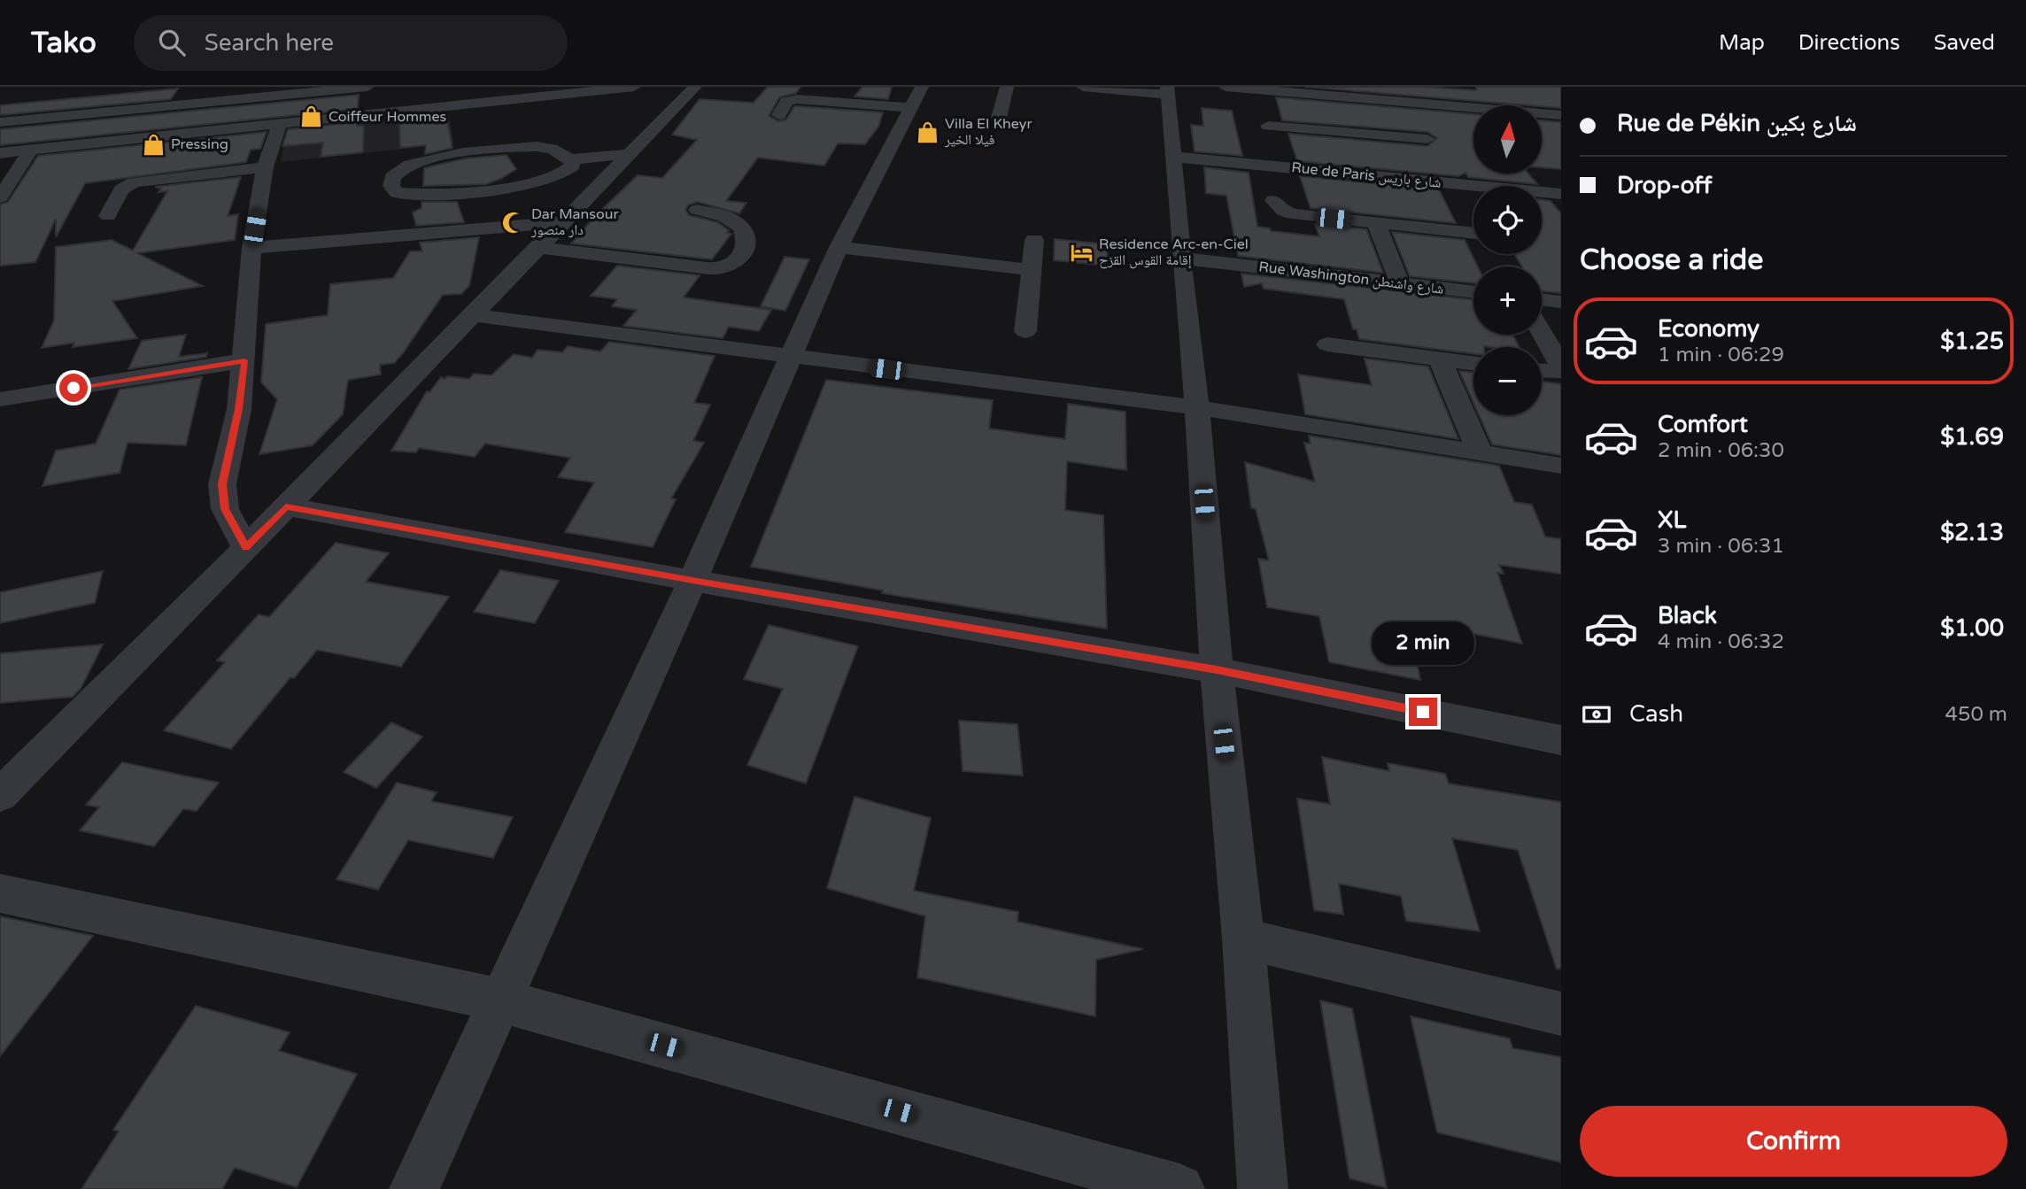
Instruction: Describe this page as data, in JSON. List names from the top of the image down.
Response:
{
  "streets": {
    "street": ["Rue de Paris شارع باريس", "Rue Washington شارع واشنطن"]
  },
  "places": {
    "shop": ["Coiffeur Hommes", "Villa El Kheyr فيلا الخير", "Pressing"],
    "mosque": ["Dar Mansour دار منصور"],
    "hotel": ["Residence Arc-en-Ciel إقامة القوس القزح"]
  },
  "north": "top",
  "page": {
    "header": "Tako",
    "search": "Search here",
    "nav": ["Map", "Directions", "Saved"],
    "banner": ["Rue de Pékin شارع بكين", "Drop-off"],
    "map_buttons": ["+", "−"],
    "heading": "Choose a ride",
    "list": [
      {
        "name": "Economy",
        "note": "1 min · 06:29",
        "value": "$1.25"
      },
      {
        "name": "Comfort",
        "note": "2 min · 06:30",
        "value": "$1.69"
      },
      {
        "name": "XL",
        "note": "3 min · 06:31",
        "value": "$2.13"
      },
      {
        "name": "Black",
        "note": "4 min · 06:32",
        "value": "$1.00"
      }
    ],
    "bubble": "2 min",
    "pay": ["Cash", "450 m"],
    "buttons": "Confirm"
  }
}
